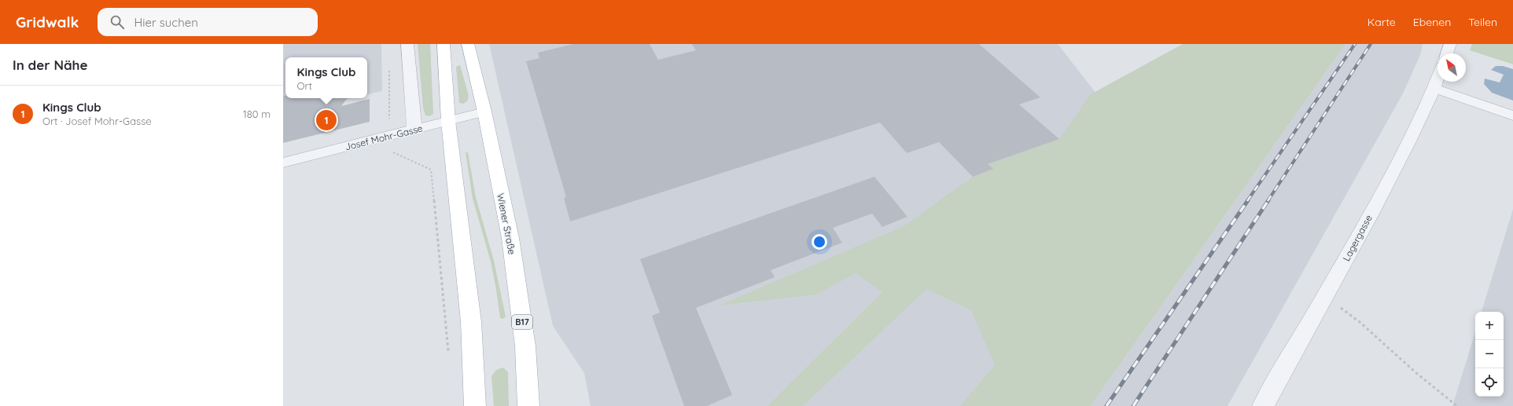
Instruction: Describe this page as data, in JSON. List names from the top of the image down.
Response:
{
  "streets": {
    "main road": ["Wiener Straße", "B17"],
    "street": ["Josef Mohr-Gasse", "Lagergasse"]
  },
  "crossings": [
    ["Josef Mohr-Gasse", "Wiener Straße"]
  ],
  "north": "top left",
  "page": {
    "header": "Gridwalk",
    "search": "Hier suchen",
    "nav": ["Karte", "Ebenen", "Teilen"],
    "heading": "In der Nähe",
    "popup": ["Kings Club", "Ort"],
    "list": [
      {
        "mark": "1",
        "name": "Kings Club",
        "note": "Ort · Josef Mohr-Gasse",
        "value": "180 m"
      }
    ],
    "pins": "1",
    "map_buttons": ["+", "−"]
  }
}
